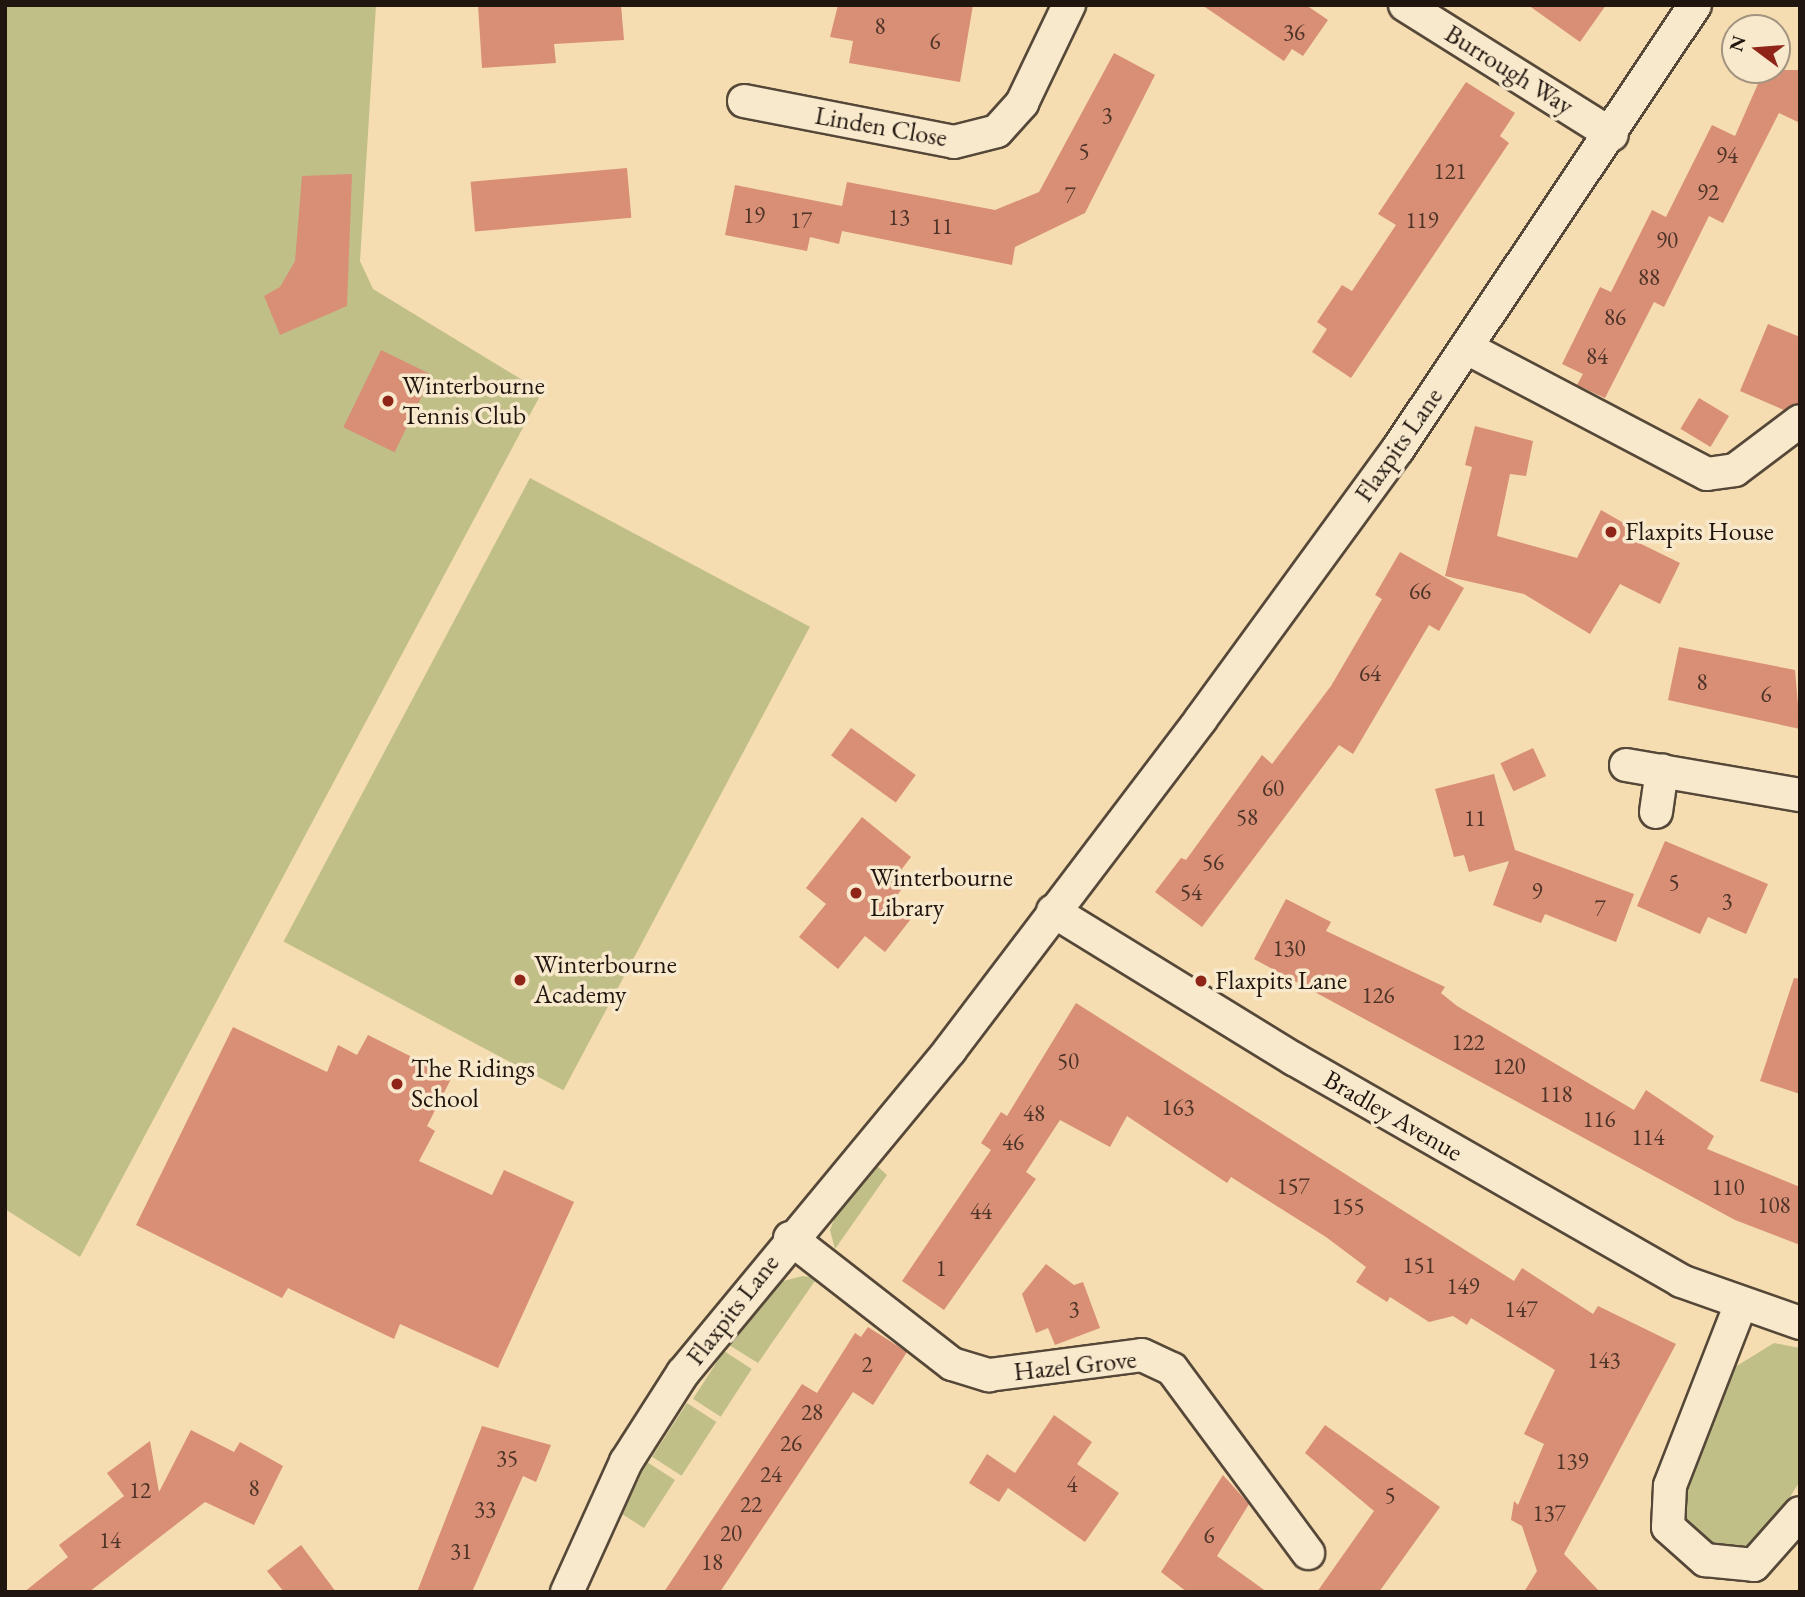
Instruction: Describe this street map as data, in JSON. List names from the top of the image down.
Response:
{
  "streets": {
    "street": [
      "Burrough Way",
      "Linden Close",
      "Flaxpits Lane",
      "Bradley Avenue",
      "Hazel Grove"
    ]
  },
  "crossings": [
    ["Burrough Way", "Flaxpits Lane"],
    ["Flaxpits Lane", "Bradley Avenue"],
    ["Flaxpits Lane", "Hazel Grove"]
  ],
  "places": [
    "Winterbourne Tennis Club",
    "Flaxpits House",
    "Winterbourne Library",
    "Winterbourne Academy",
    "Flaxpits Lane",
    "The Ridings School"
  ],
  "house_numbers": [
    "8",
    "36",
    "6",
    "3",
    "5",
    "94",
    "121",
    "92",
    "7",
    "19",
    "13",
    "17",
    "119",
    "11",
    "90",
    "88",
    "86",
    "84",
    "66",
    "64",
    "8",
    "6",
    "60",
    "58",
    "11",
    "56",
    "5",
    "9",
    "54",
    "3",
    "7",
    "130",
    "126",
    "122",
    "50",
    "120",
    "118",
    "163",
    "48",
    "116",
    "114",
    "46",
    "157",
    "110",
    "108",
    "155",
    "44",
    "151",
    "1",
    "149",
    "3",
    "147",
    "143",
    "2",
    "28",
    "26",
    "35",
    "139",
    "24",
    "4",
    "8",
    "12",
    "5",
    "22",
    "33",
    "137",
    "20",
    "6",
    "14",
    "31",
    "18"
  ],
  "north": "left"
}
